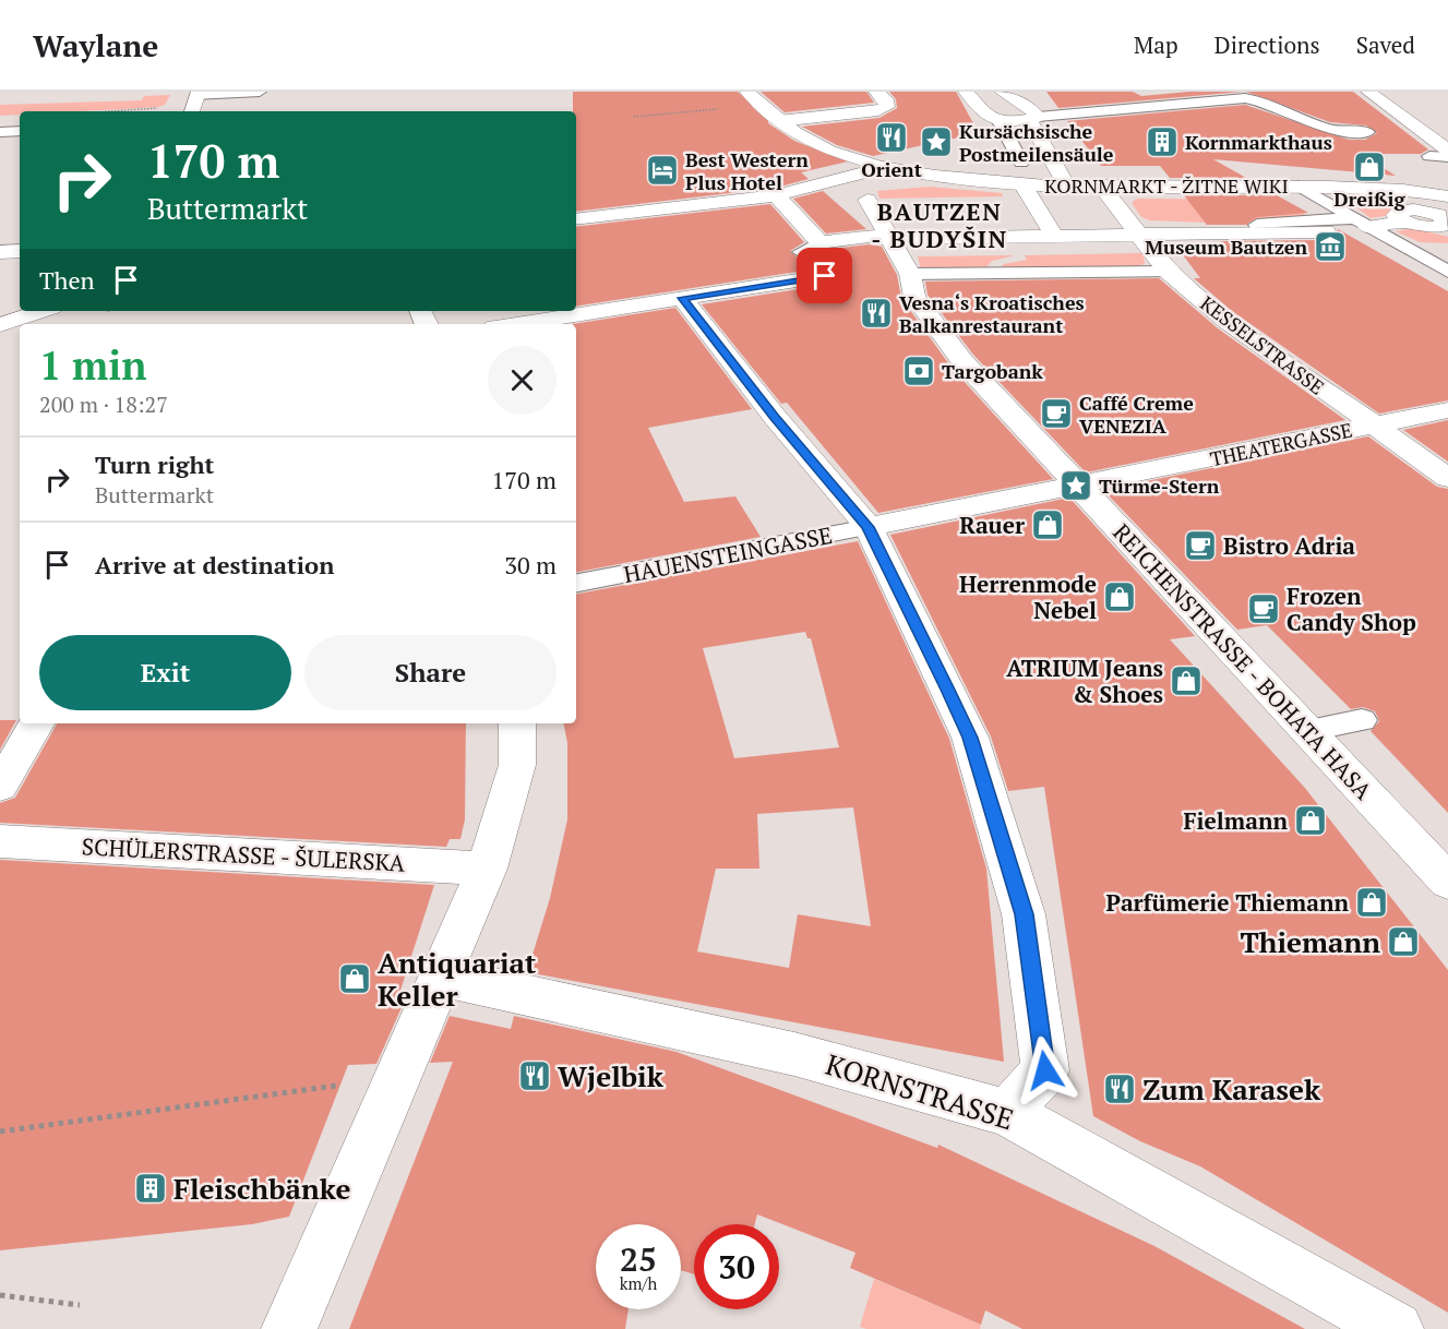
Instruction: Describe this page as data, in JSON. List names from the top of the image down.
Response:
{
  "streets": {
    "street": [
      "KORNMARKT - ŽITNE WIKI",
      "KESSELSTRASSE",
      "THEATERGASSE",
      "HAUENSTEINGASSE",
      "REICHENSTRASSE - BOHATA HASA",
      "SCHÜLERSTRASSE - ŠULERSKA",
      "KORNSTRASSE"
    ]
  },
  "crossings": [
    ["KORNMARKT - ŽITNE WIKI", "KESSELSTRASSE"],
    ["KESSELSTRASSE", "THEATERGASSE"],
    ["THEATERGASSE", "HAUENSTEINGASSE"],
    ["THEATERGASSE", "REICHENSTRASSE - BOHATA HASA"],
    ["HAUENSTEINGASSE", "REICHENSTRASSE - BOHATA HASA"]
  ],
  "districts": ["BAUTZEN - BUDYŠIN"],
  "places": {
    "restaurant": [
      "Orient",
      "Vesna‘s Kroatisches Balkanrestaurant",
      "Wjelbik",
      "Zum Karasek"
    ],
    "place": ["Kursächsische Postmeilensäule", "Türme-Stern"],
    "building": ["Kornmarkthaus", "Fleischbänke"],
    "shop": [
      "Dreißig",
      "Rauer",
      "Herrenmode Nebel",
      "ATRIUM Jeans & Shoes",
      "Fielmann",
      "Parfümerie Thiemann",
      "Thiemann",
      "Antiquariat Keller"
    ],
    "hotel": ["Best Western Plus Hotel"],
    "museum": ["Museum Bautzen"],
    "bank": ["Targobank"],
    "cafe": ["Caffé Creme VENEZIA", "Bistro Adria", "Frozen Candy Shop"]
  },
  "page": {
    "header": "Waylane",
    "nav": ["Map", "Directions", "Saved"],
    "turn": ["170 m", "Buttermarkt"],
    "then": "Then",
    "heading": ["1 min", "200 m · 18:27"],
    "list": [
      {
        "name": "Turn right",
        "note": "Buttermarkt",
        "value": "170 m"
      },
      {
        "name": "Arrive at destination",
        "value": "30 m"
      }
    ],
    "buttons": ["Exit", "Share"],
    "speed": "25 km/h",
    "limit": "30"
  }
}
